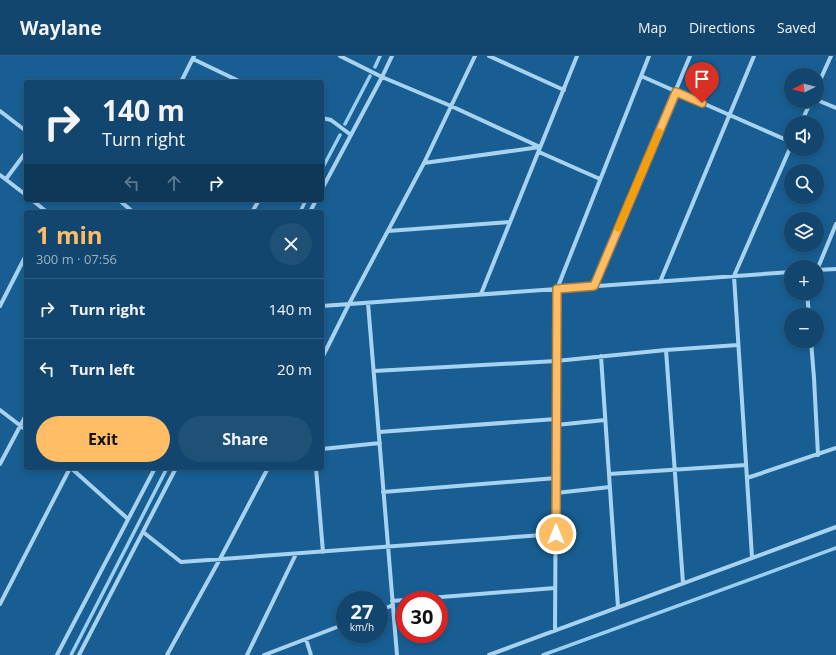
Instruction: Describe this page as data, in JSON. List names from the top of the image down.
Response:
{
  "north": "left",
  "page": {
    "header": "Waylane",
    "nav": ["Map", "Directions", "Saved"],
    "map_buttons": ["+", "−"],
    "turn": ["140 m", "Turn right"],
    "heading": ["1 min", "300 m · 07:56"],
    "list": [
      {
        "name": "Turn right",
        "value": "140 m"
      },
      {
        "name": "Turn left",
        "value": "20 m"
      }
    ],
    "buttons": ["Exit", "Share"],
    "speed": "27 km/h",
    "limit": "30"
  }
}
